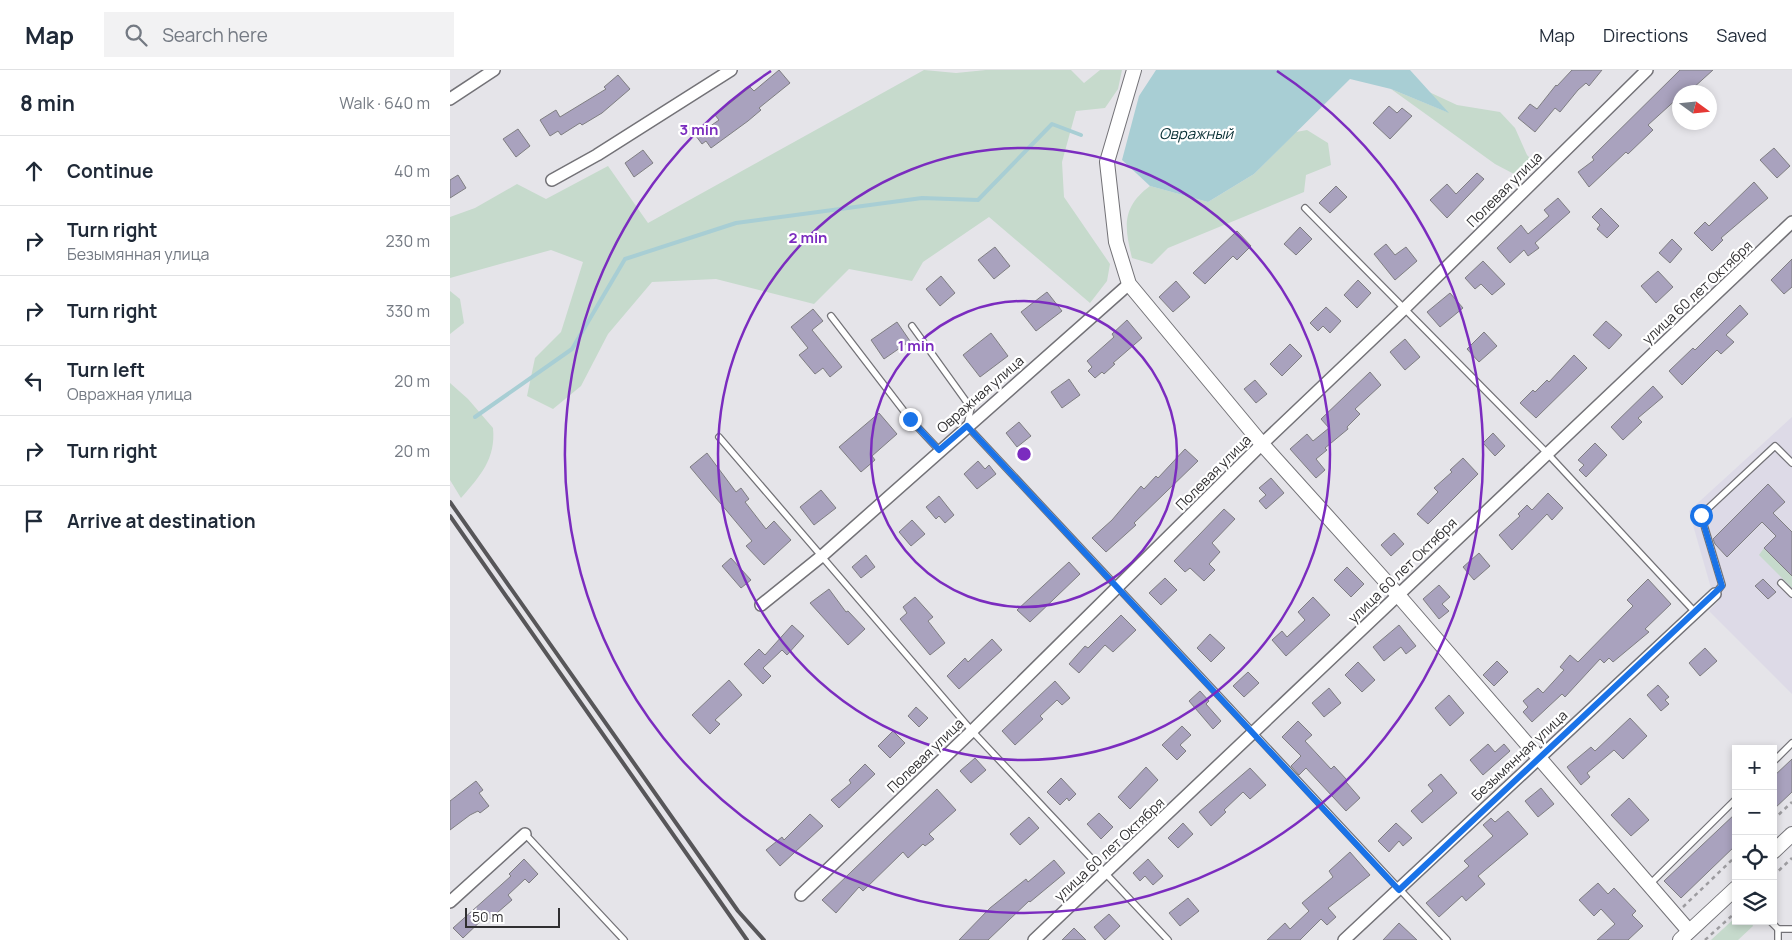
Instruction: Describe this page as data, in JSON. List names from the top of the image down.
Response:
{
  "streets": {
    "street": [
      "Полевая улица",
      "улица 60 лет Октября",
      "Овражная улица",
      "Безымянная улица"
    ]
  },
  "water": ["Овражный"],
  "scale_bar": "50 m",
  "north": "right",
  "page": {
    "header": "Map",
    "search": "Search here",
    "nav": ["Map", "Directions", "Saved"],
    "heading": ["8 min", "Walk · 640 m"],
    "list": [
      ["Continue", "40 m"],
      ["Turn right", "Безымянная улица", "230 m"],
      ["Turn right", "330 m"],
      ["Turn left", "Овражная улица", "20 m"],
      ["Turn right", "20 m"],
      "Arrive at destination"
    ],
    "map_buttons": ["+", "−"],
    "scale": "50 m"
  },
  "rings": ["3 min", "2 min", "1 min"]
}
